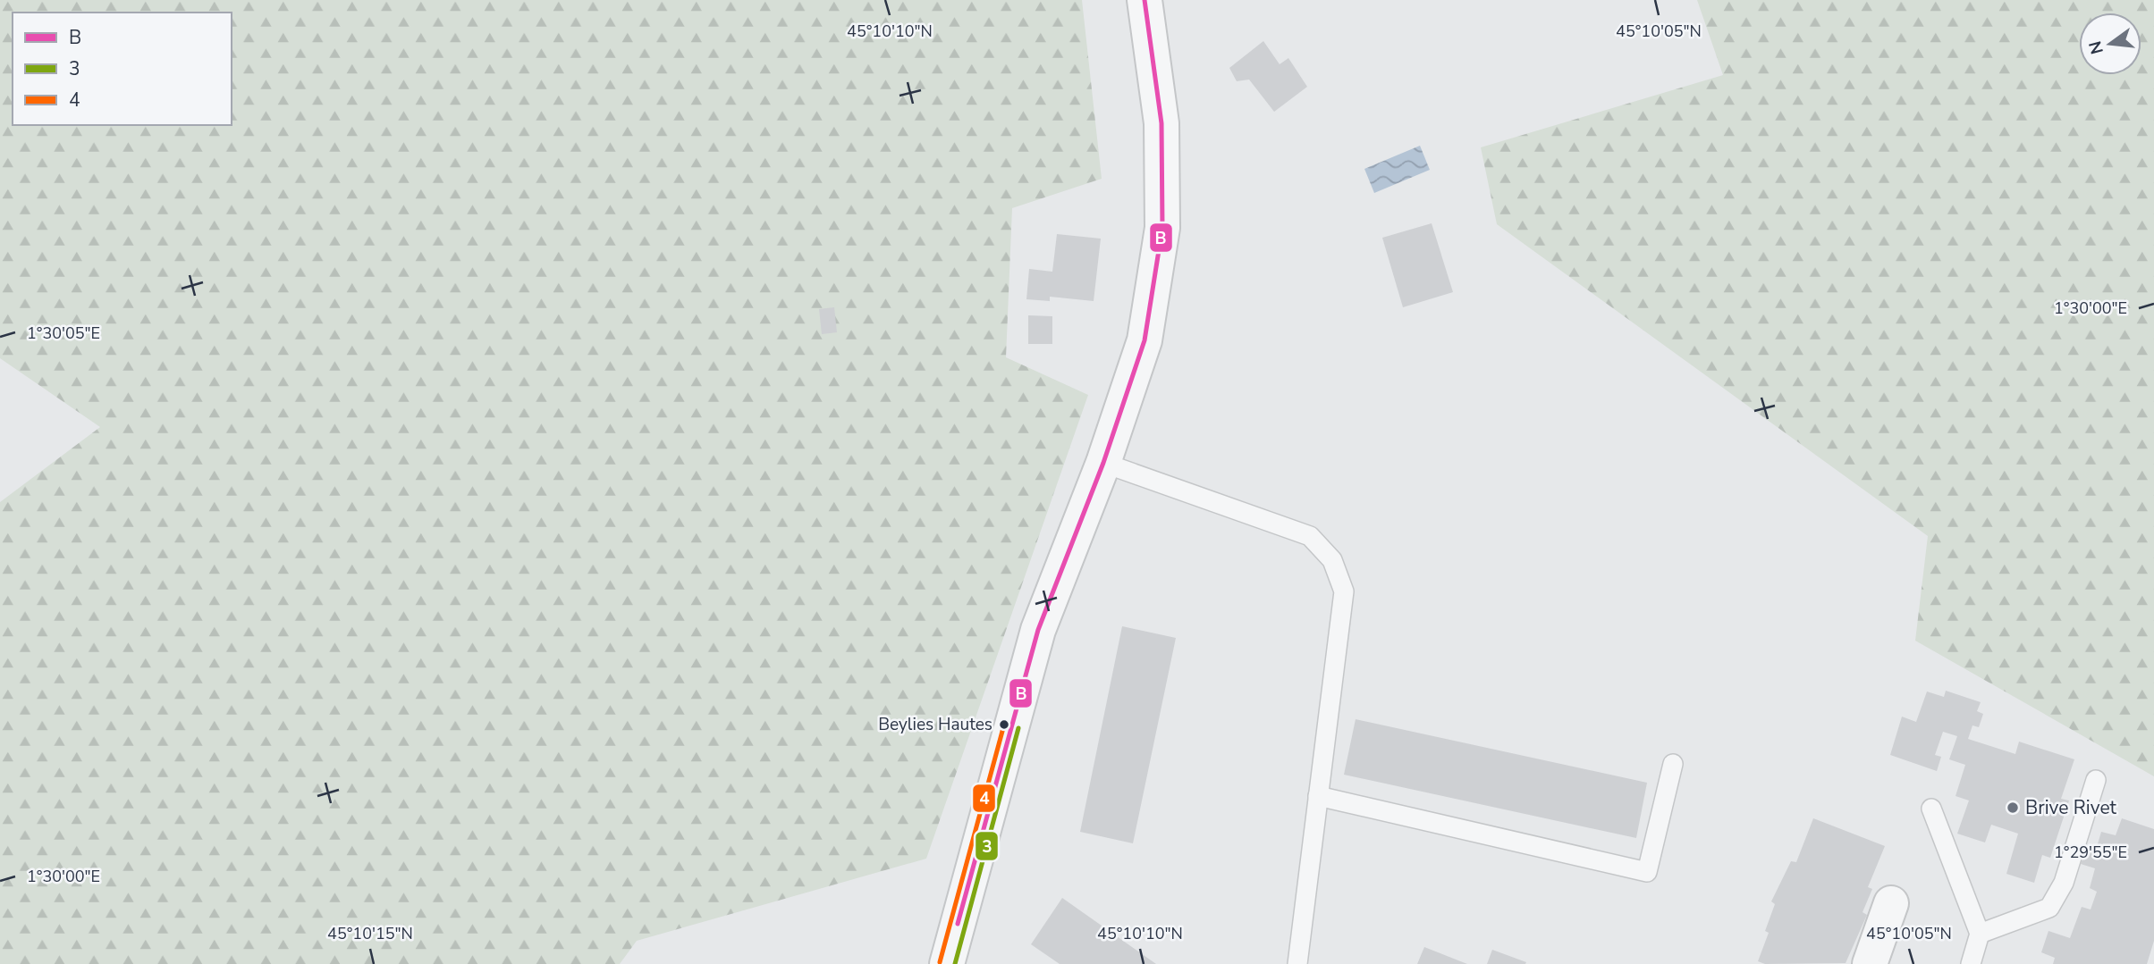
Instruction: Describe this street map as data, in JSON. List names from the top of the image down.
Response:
{
  "places": ["Beylies Hautes", "Brive Rivet"],
  "lines": ["transit line B", "transit line 4", "transit line 3"],
  "legend": ["B", "3", "4"],
  "north": "left",
  "coordinates": [
    "45°10'10\"N",
    "45°10'05\"N",
    "1°30'00\"E",
    "1°30'05\"E",
    "1°29'55\"E",
    "45°10'15\"N"
  ]
}
